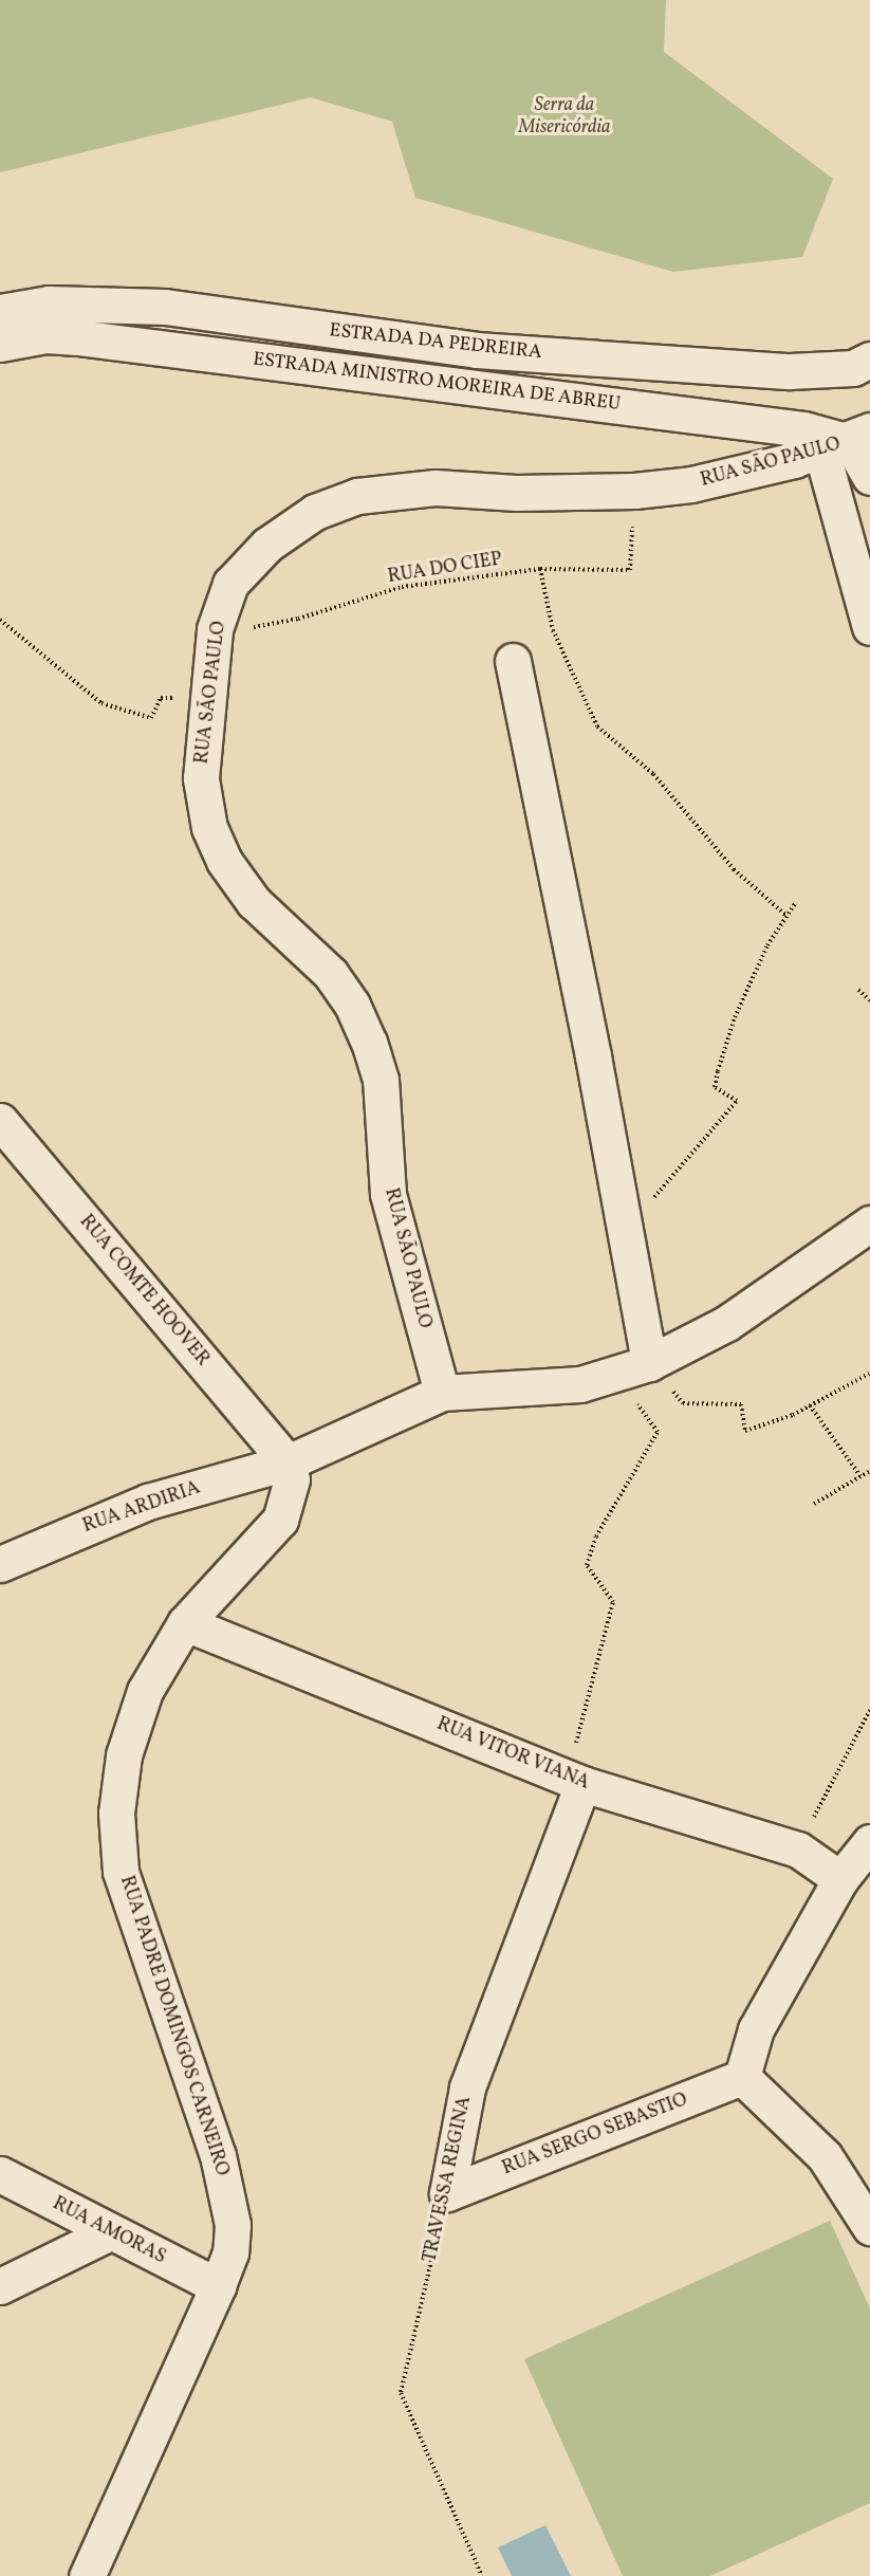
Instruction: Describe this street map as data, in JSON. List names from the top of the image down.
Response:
{
  "streets": {
    "street": [
      "ESTRADA DA PEDREIRA",
      "ESTRADA MINISTRO MOREIRA DE ABREU",
      "RUA SÃO PAULO",
      "RUA COMTE HOOVER",
      "RUA ARDIRIA",
      "RUA VITOR VIANA",
      "RUA PADRE DOMINGOS CARNEIRO",
      "RUA SERGO SEBASTIO",
      "TRAVESSA REGINA",
      "RUA AMORAS"
    ],
    "path": ["RUA DO CIEP"]
  },
  "crossings": [
    ["ESTRADA MINISTRO MOREIRA DE ABREU", "RUA SÃO PAULO"],
    ["RUA SÃO PAULO", "RUA DO CIEP"],
    ["RUA SÃO PAULO", "RUA ARDIRIA"],
    ["RUA COMTE HOOVER", "RUA ARDIRIA"],
    ["RUA COMTE HOOVER", "RUA PADRE DOMINGOS CARNEIRO"],
    ["RUA ARDIRIA", "RUA PADRE DOMINGOS CARNEIRO"],
    ["RUA VITOR VIANA", "RUA PADRE DOMINGOS CARNEIRO"],
    ["RUA VITOR VIANA", "TRAVESSA REGINA"],
    ["RUA PADRE DOMINGOS CARNEIRO", "RUA AMORAS"],
    ["RUA SERGO SEBASTIO", "TRAVESSA REGINA"]
  ],
  "parks": ["Serra da Misericórdia"]
}
